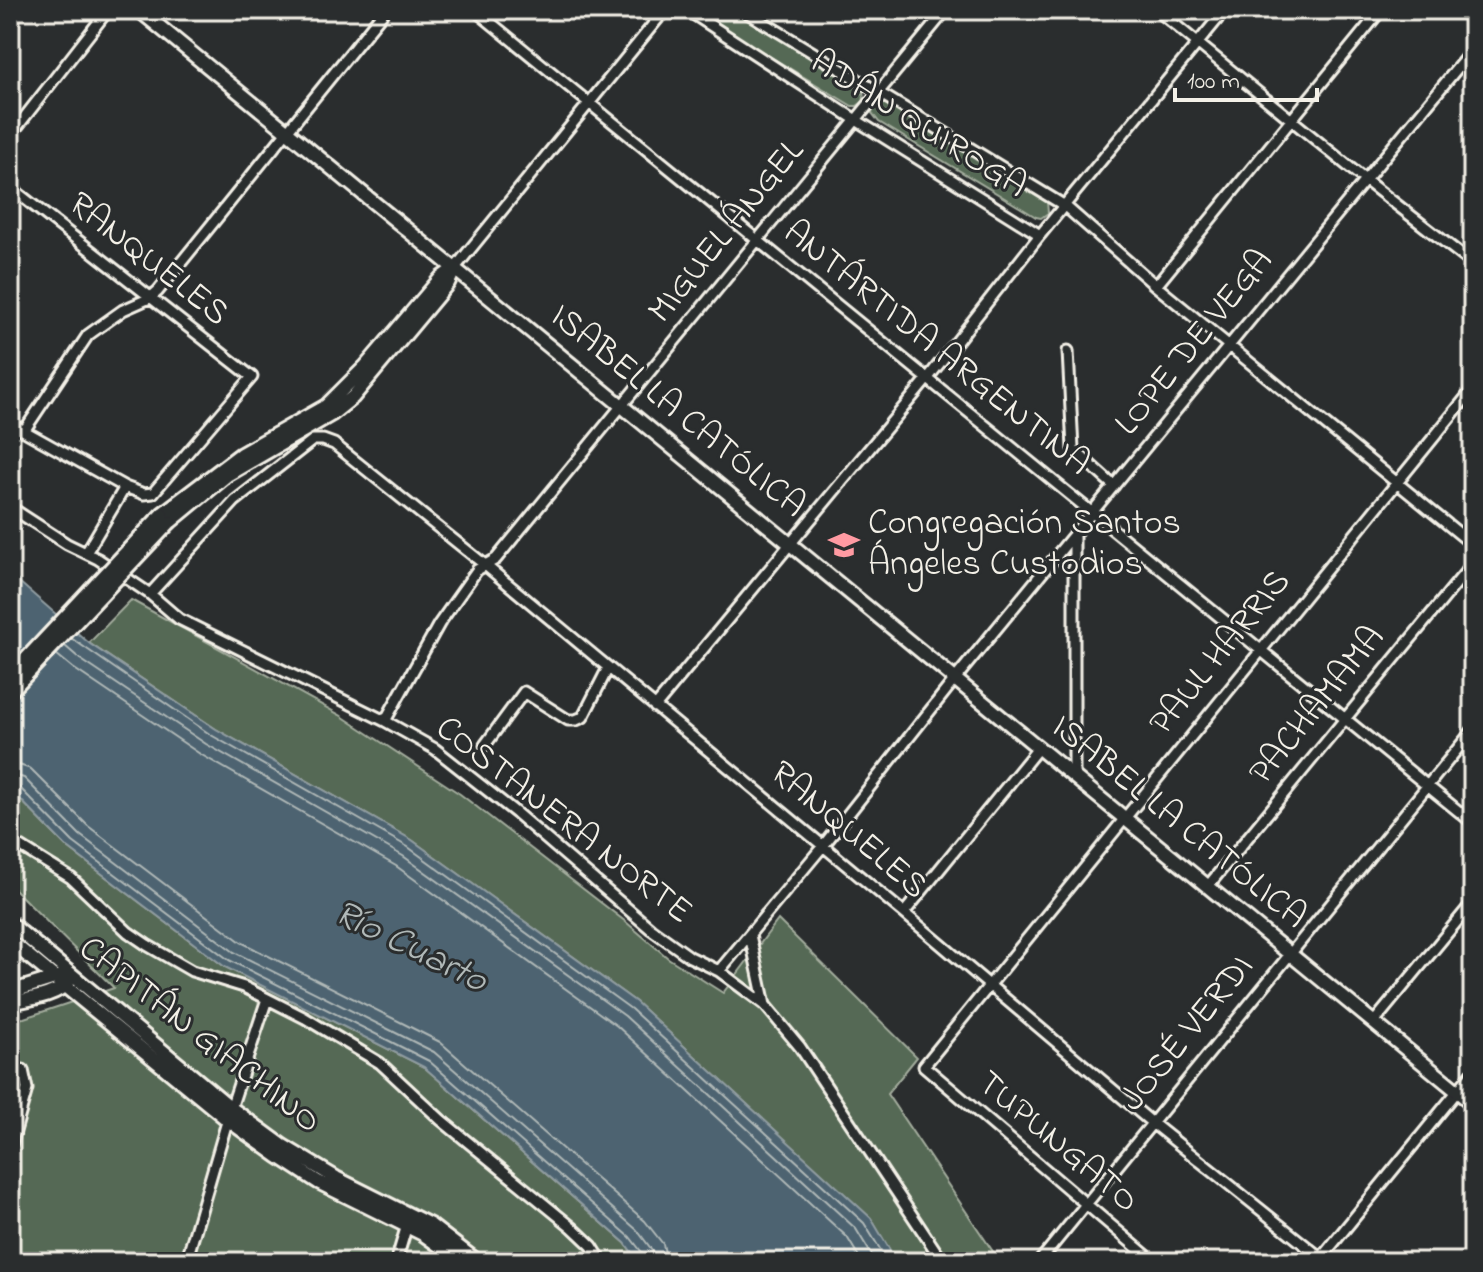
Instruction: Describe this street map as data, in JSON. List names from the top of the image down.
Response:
{
  "streets": {
    "main road": ["ISABEL LA CATÓLICA", "CAPITÁN GIACHINO"],
    "street": [
      "ADÁN QUIROGA",
      "MIGUEL ÁNGEL",
      "RANQUELES",
      "LOPE DE VEGA",
      "ANTÁRTIDA ARGENTINA",
      "PAUL HARRIS",
      "PACHAMAMA",
      "COSTANERA NORTE",
      "JOSÉ VERDI",
      "TUPUNGATO"
    ]
  },
  "crossings": [
    ["ADÁN QUIROGA", "MIGUEL ÁNGEL"],
    ["ADÁN QUIROGA", "LOPE DE VEGA"],
    ["ADÁN QUIROGA", "PAUL HARRIS"],
    ["MIGUEL ÁNGEL", "RANQUELES"],
    ["MIGUEL ÁNGEL", "ANTÁRTIDA ARGENTINA"],
    ["MIGUEL ÁNGEL", "ISABEL LA CATÓLICA"],
    ["MIGUEL ÁNGEL", "COSTANERA NORTE"],
    ["RANQUELES", "LOPE DE VEGA"],
    ["RANQUELES", "PAUL HARRIS"],
    ["RANQUELES", "COSTANERA NORTE"],
    ["RANQUELES", "JOSÉ VERDI"],
    ["LOPE DE VEGA", "ANTÁRTIDA ARGENTINA"],
    ["LOPE DE VEGA", "ISABEL LA CATÓLICA"],
    ["LOPE DE VEGA", "COSTANERA NORTE"],
    ["ANTÁRTIDA ARGENTINA", "PAUL HARRIS"],
    ["ANTÁRTIDA ARGENTINA", "PACHAMAMA"],
    ["ANTÁRTIDA ARGENTINA", "JOSÉ VERDI"],
    ["ISABEL LA CATÓLICA", "PAUL HARRIS"],
    ["ISABEL LA CATÓLICA", "PACHAMAMA"],
    ["ISABEL LA CATÓLICA", "JOSÉ VERDI"],
    ["PAUL HARRIS", "TUPUNGATO"],
    ["JOSÉ VERDI", "TUPUNGATO"]
  ],
  "water": ["Río Cuarto"],
  "places": {
    "school or university": ["Congregación Santos Ángeles Custodios"]
  },
  "scale_bar": "100 m"
}
